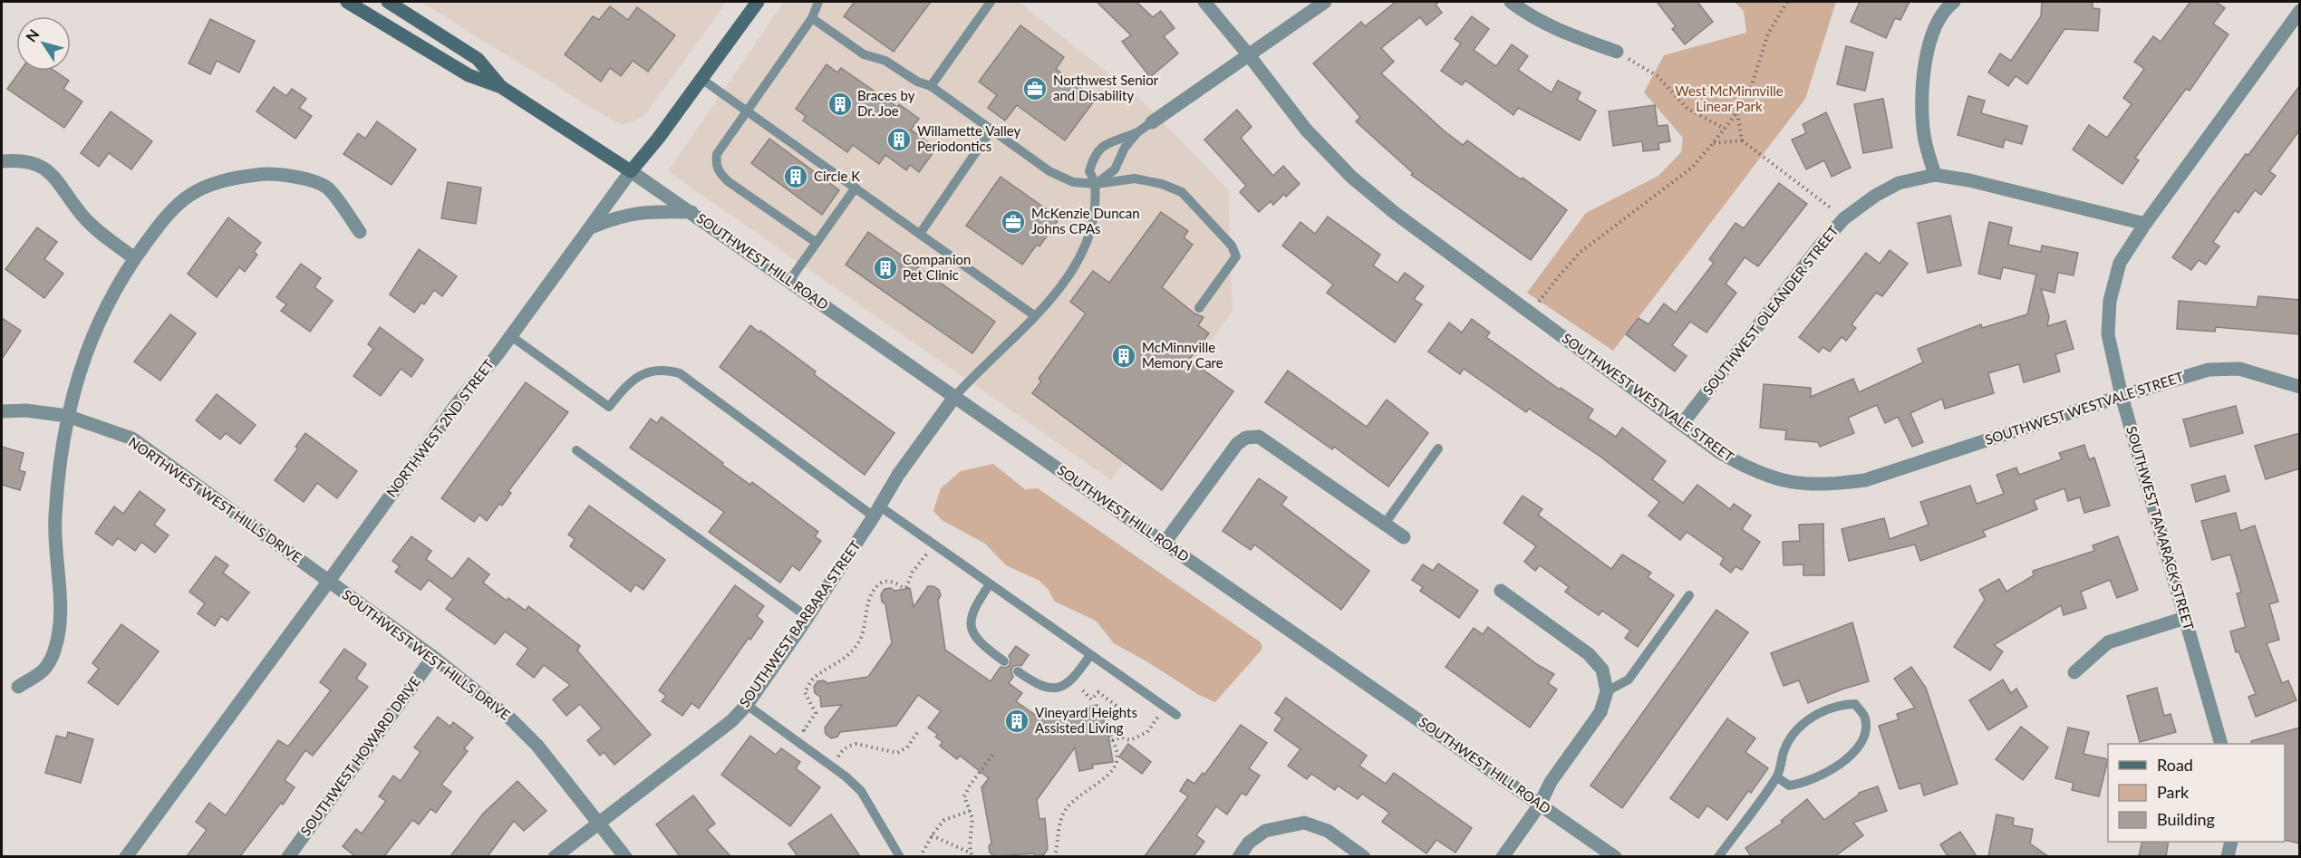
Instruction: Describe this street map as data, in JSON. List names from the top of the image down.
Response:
{
  "streets": {
    "main road": ["NORTHWEST 2ND STREET"],
    "street": [
      "SOUTHWEST HILL ROAD",
      "SOUTHWEST OLEANDER STREET",
      "SOUTHWEST WESTVALE STREET",
      "NORTHWEST WEST HILLS DRIVE",
      "SOUTHWEST TAMARACK STREET",
      "SOUTHWEST BARBARA STREET",
      "SOUTHWEST WEST HILLS DRIVE",
      "SOUTHWEST HOWARD DRIVE"
    ]
  },
  "crossings": [
    ["SOUTHWEST HILL ROAD", "NORTHWEST 2ND STREET"],
    ["SOUTHWEST HILL ROAD", "SOUTHWEST BARBARA STREET"],
    ["SOUTHWEST OLEANDER STREET", "SOUTHWEST WESTVALE STREET"],
    ["SOUTHWEST OLEANDER STREET", "SOUTHWEST TAMARACK STREET"],
    ["SOUTHWEST WESTVALE STREET", "SOUTHWEST TAMARACK STREET"],
    ["NORTHWEST 2ND STREET", "NORTHWEST WEST HILLS DRIVE"],
    ["NORTHWEST 2ND STREET", "SOUTHWEST WEST HILLS DRIVE"],
    ["NORTHWEST WEST HILLS DRIVE", "SOUTHWEST WEST HILLS DRIVE"],
    ["SOUTHWEST BARBARA STREET", "SOUTHWEST WEST HILLS DRIVE"],
    ["SOUTHWEST WEST HILLS DRIVE", "SOUTHWEST HOWARD DRIVE"]
  ],
  "parks": ["West McMinnville Linear Park"],
  "places": {
    "office": ["Northwest Senior and Disability", "McKenzie Duncan Johns CPAs"],
    "building": [
      "Braces by Dr. Joe",
      "Willamette Valley Periodontics",
      "Circle K",
      "Companion Pet Clinic",
      "McMinnville Memory Care",
      "Vineyard Heights Assisted Living"
    ]
  },
  "legend": ["Road", "Park", "Building"],
  "north": "top left"
}
